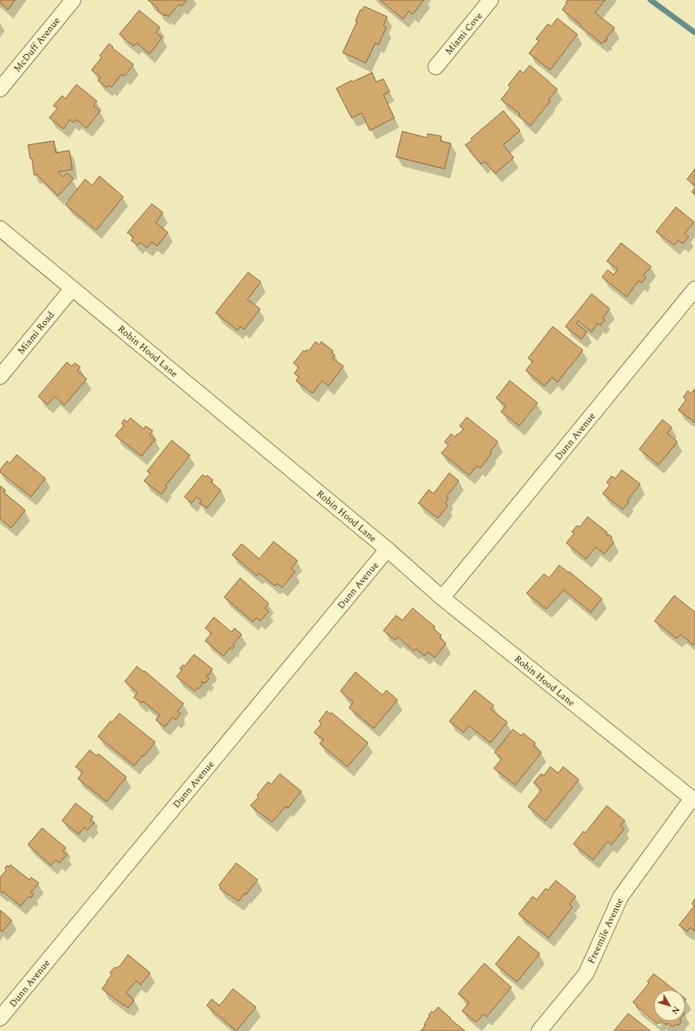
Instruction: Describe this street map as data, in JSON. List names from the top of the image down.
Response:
{
  "streets": {
    "street": [
      "Miami Cove",
      "McDuff Avenue",
      "Miami Road",
      "Robin Hood Lane",
      "Dunn Avenue",
      "Freemile Avenue"
    ]
  },
  "crossings": [
    ["Miami Road", "Robin Hood Lane"],
    ["Robin Hood Lane", "Dunn Avenue"],
    ["Robin Hood Lane", "Freemile Avenue"]
  ],
  "north": "bottom right"
}
